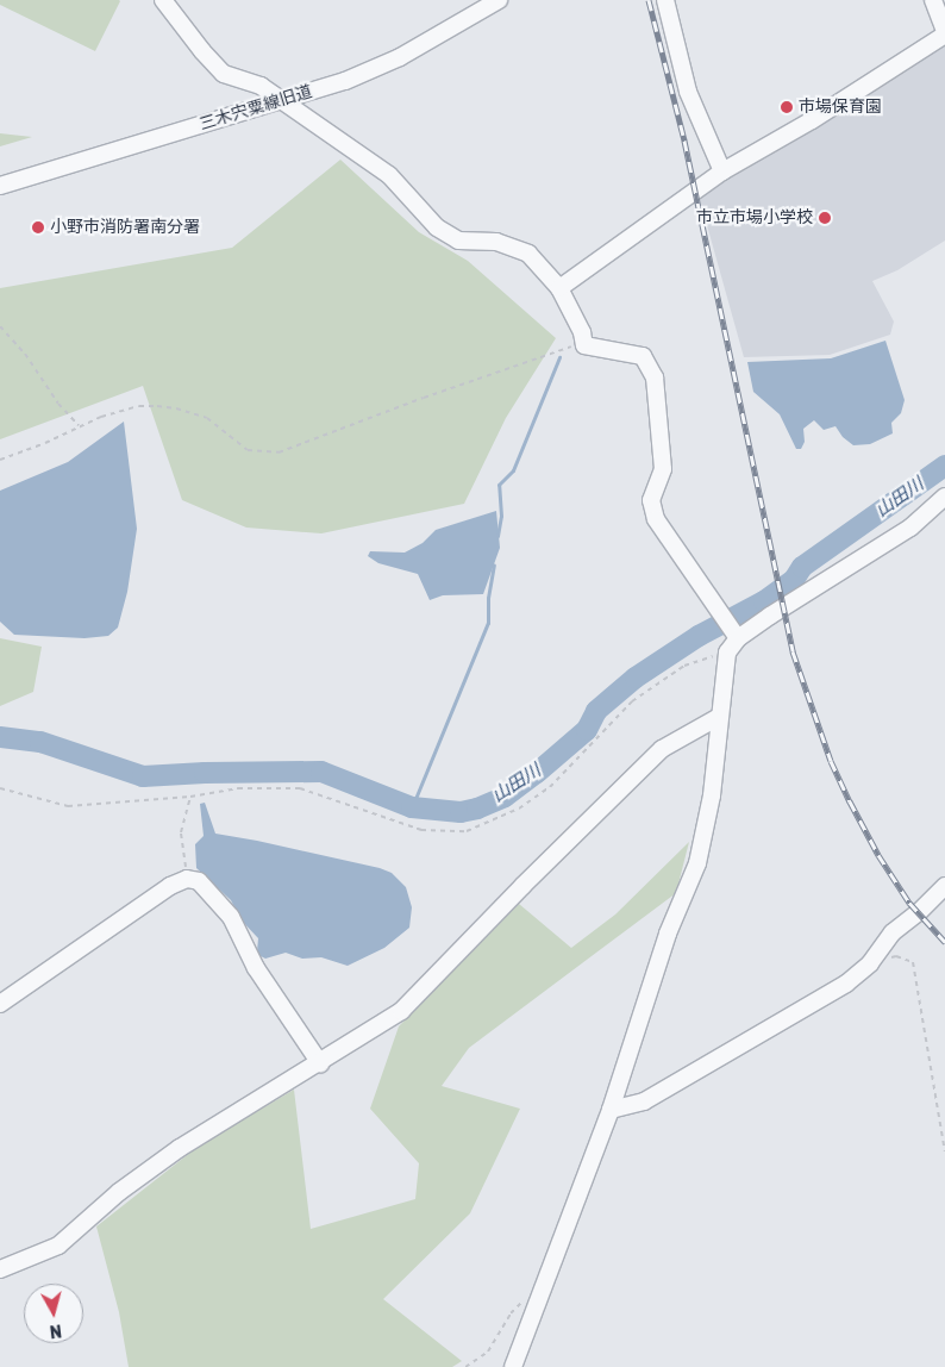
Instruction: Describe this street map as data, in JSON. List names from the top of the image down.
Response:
{
  "streets": {
    "street": ["三木宍粟線旧道"]
  },
  "water": ["山田川"],
  "places": ["市場保育園", "市立市場小学校", "小野市消防署南分署"],
  "north": "bottom"
}
